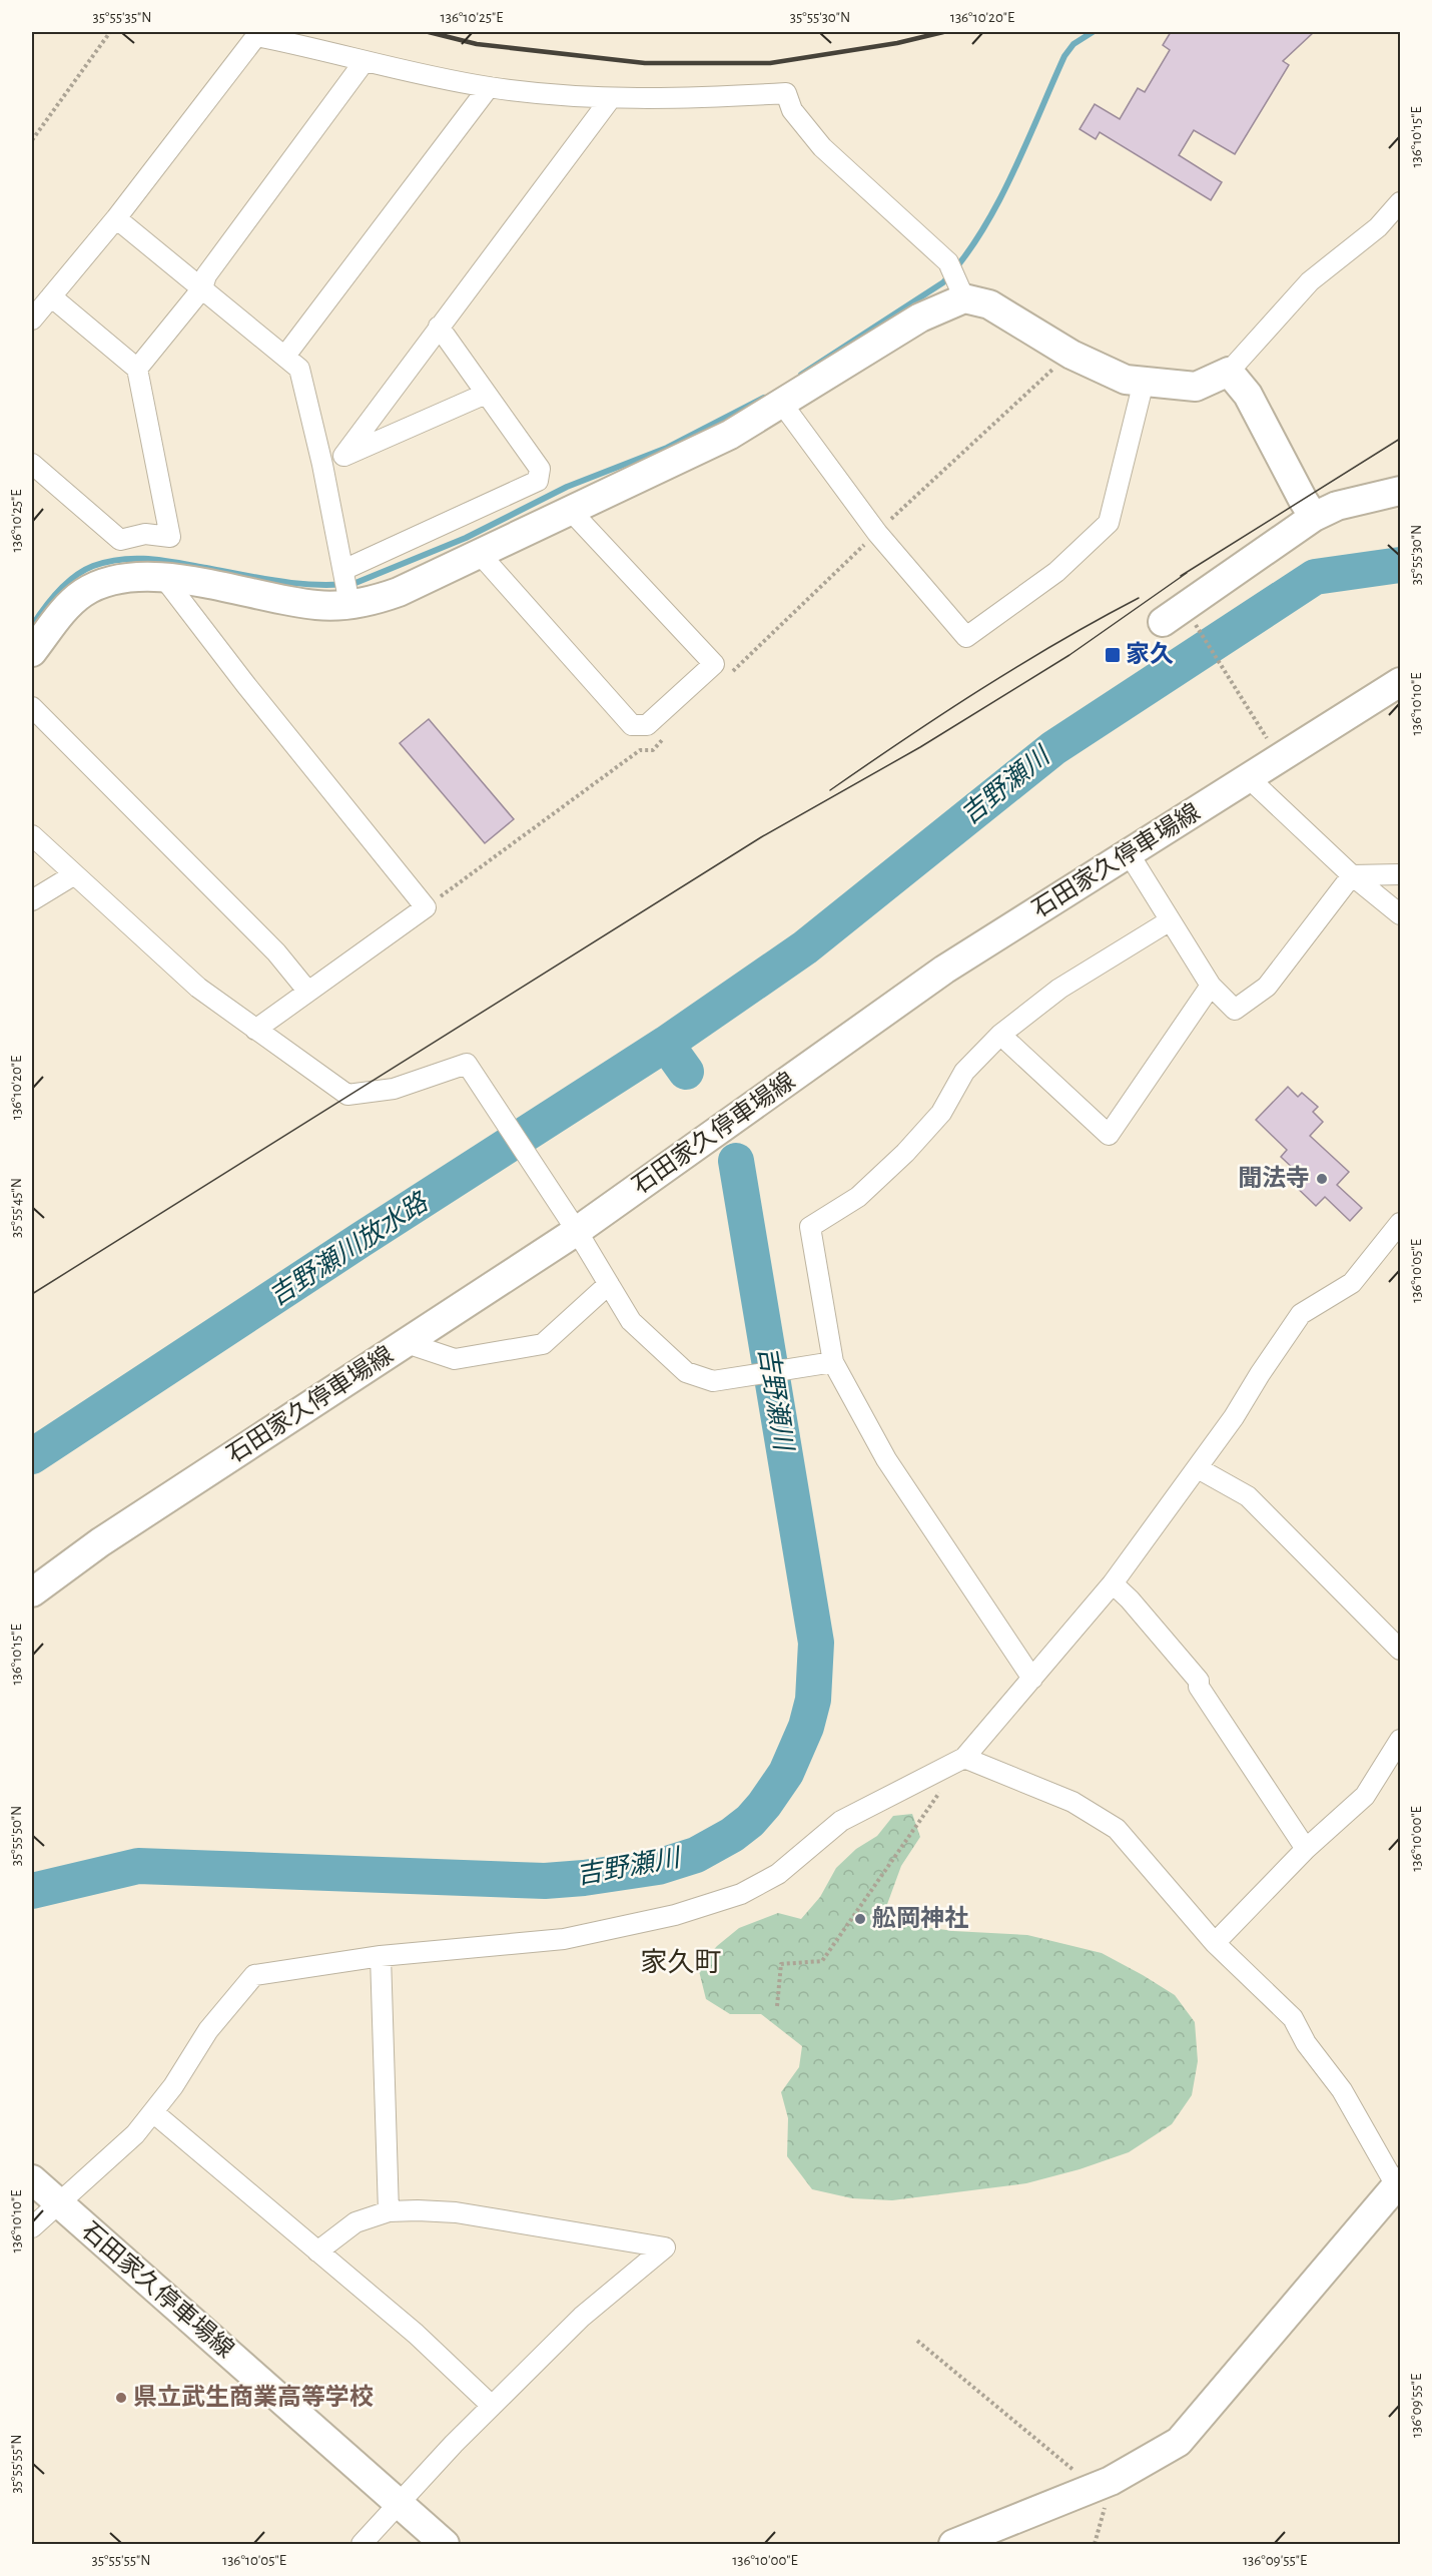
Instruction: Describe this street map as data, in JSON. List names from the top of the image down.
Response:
{
  "streets": {
    "main road": ["石田家久停車場線"]
  },
  "districts": ["家久町"],
  "water": ["吉野瀬川", "吉野瀬川放水路"],
  "places": {
    "transit": ["家久"],
    "other": ["聞法寺", "舩岡神社", "県立武生商業高等学校"]
  },
  "coordinates": [
    "35°55'35\"N",
    "136°10'25\"E",
    "35°55'30\"N",
    "136°10'20\"E",
    "136°10'15\"E",
    "136°10'10\"E",
    "35°55'45\"N",
    "136°10'05\"E",
    "35°55'50\"N",
    "136°10'00\"E",
    "136°09'55\"E",
    "35°55'55\"N"
  ]
}
